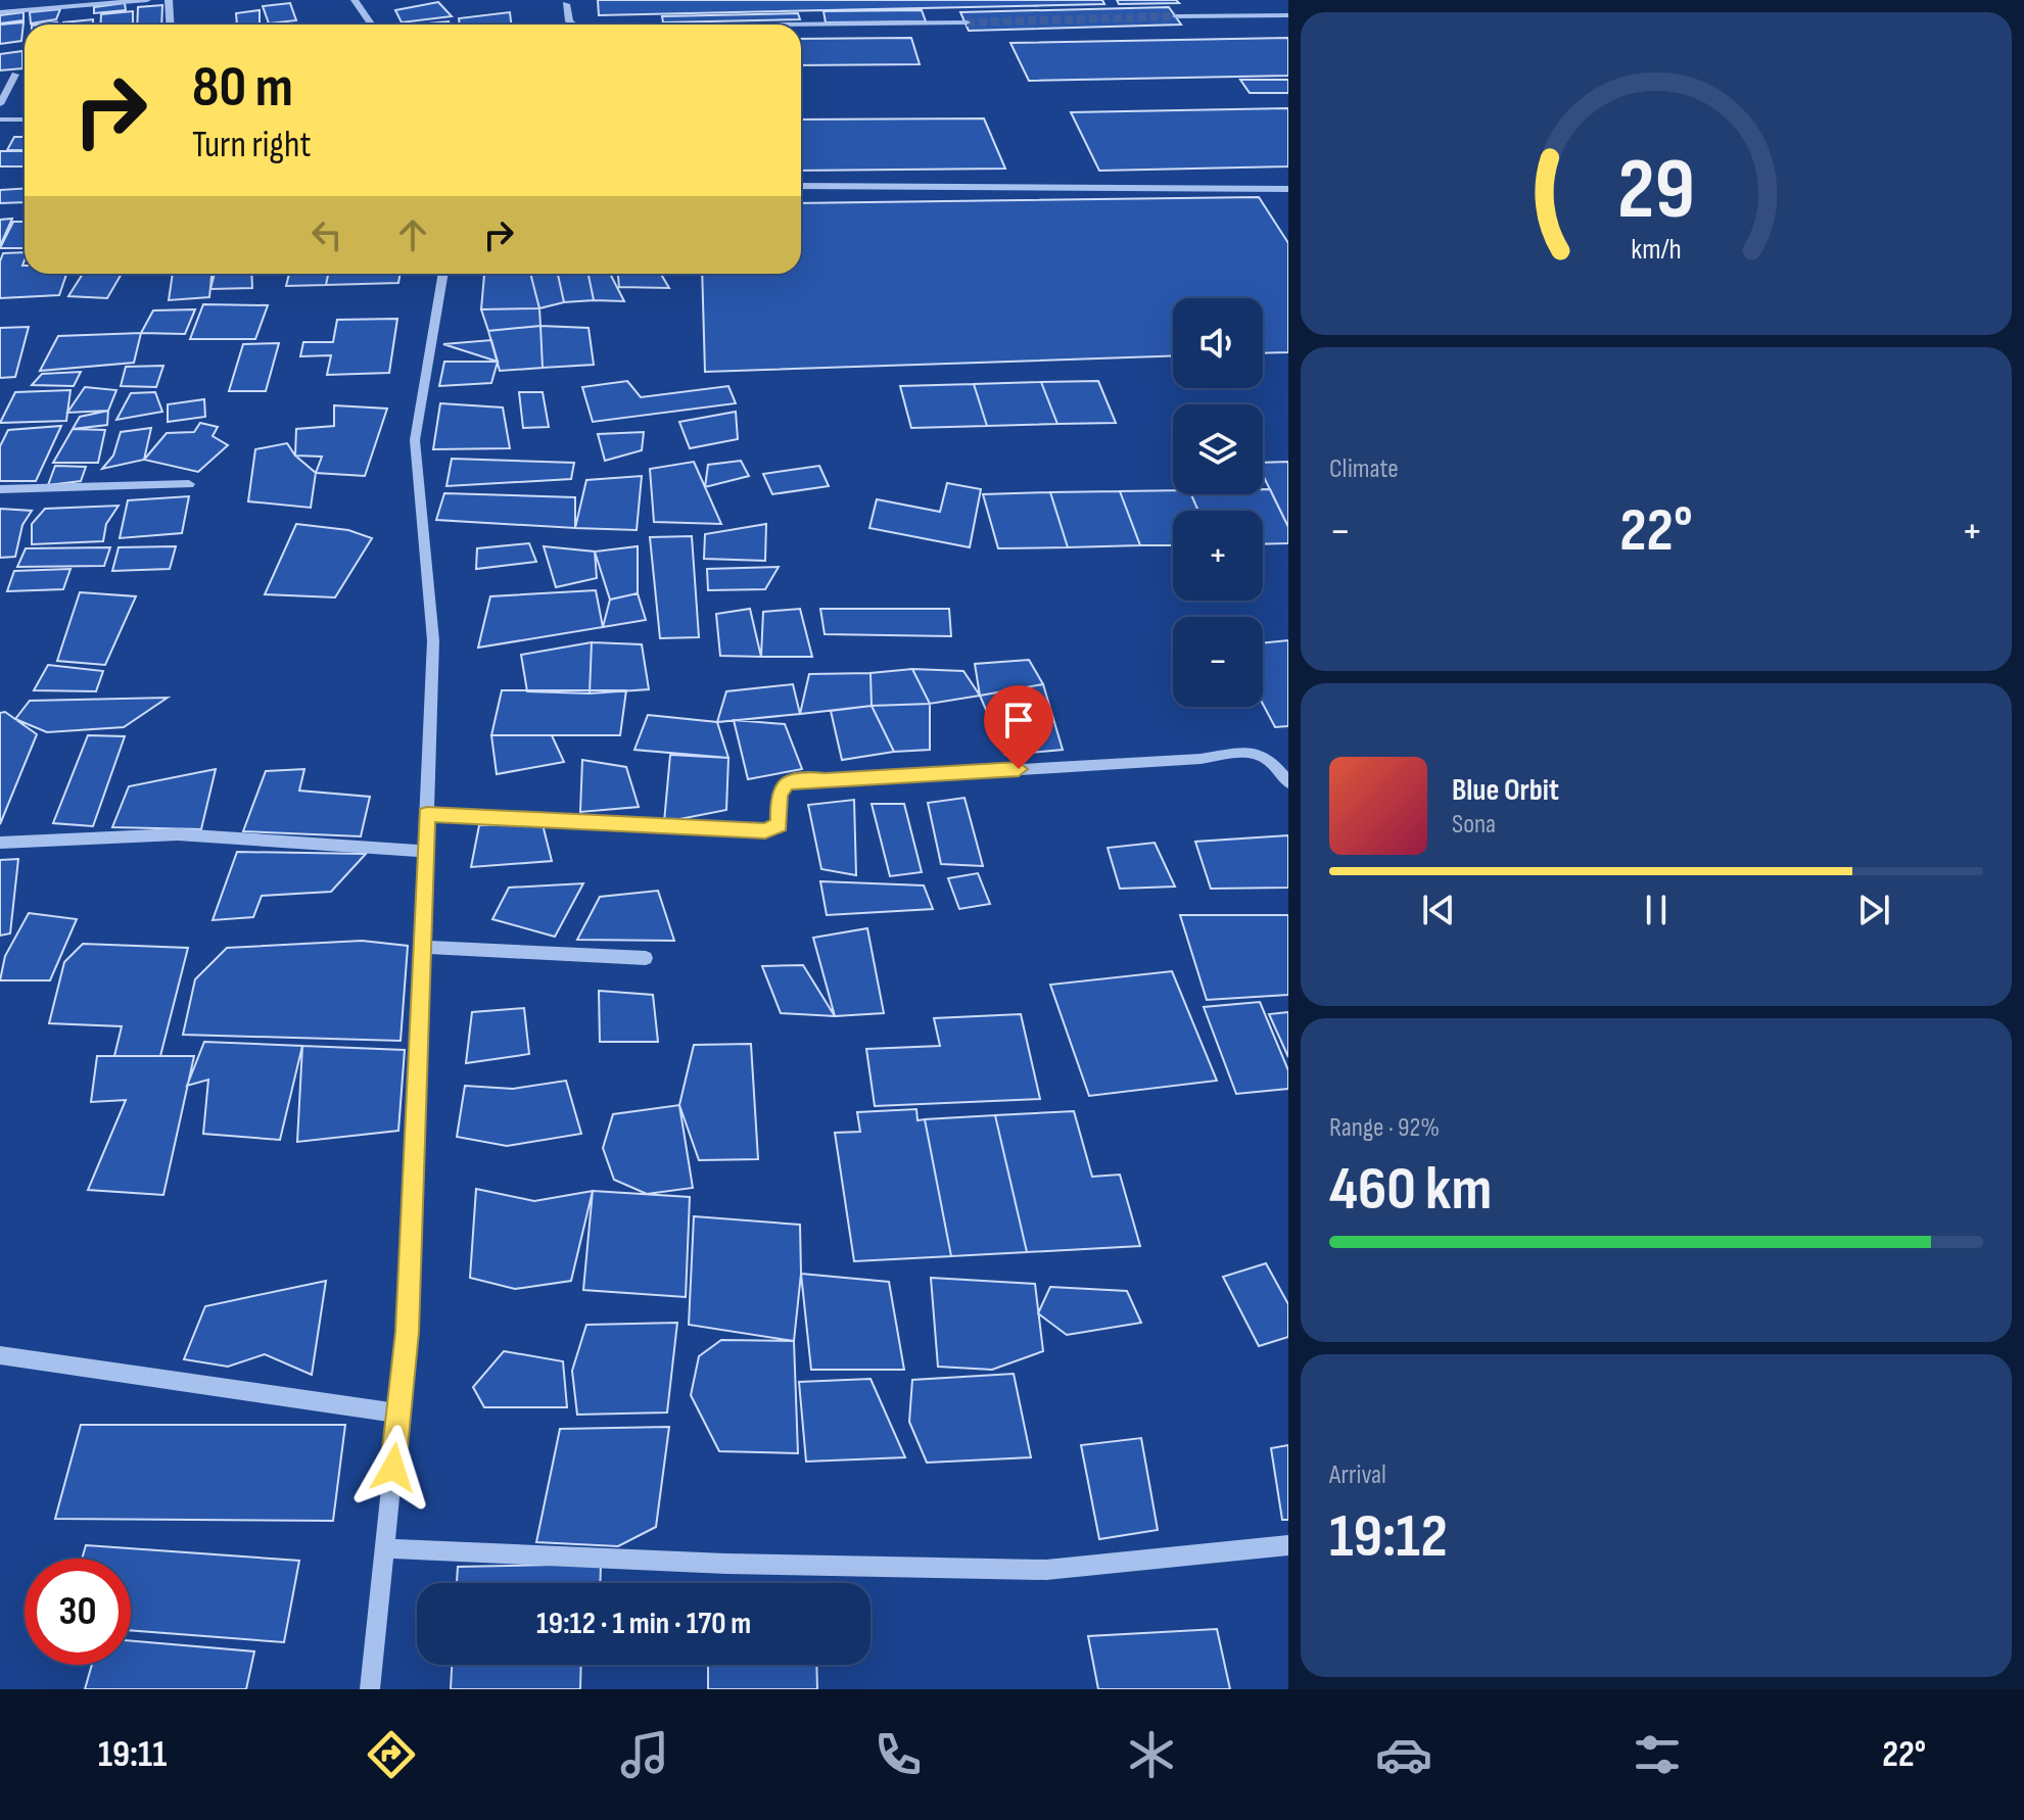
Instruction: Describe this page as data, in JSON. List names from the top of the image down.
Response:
{
  "page": {
    "turn": ["80 m", "Turn right"],
    "map_buttons": ["+", "−"],
    "tile": [
      "Climate",
      ["Range · 92%", "460 km"],
      ["Arrival", "19:12"]
    ],
    "heat": ["−", "22°", "+"],
    "song": ["Blue Orbit", "Sona"],
    "limit": "30",
    "trip": "19:12 · 1 min · 170 m",
    "tabs": ["19:11", "22°"],
    "gauge": ["29", "km/h"]
  }
}
